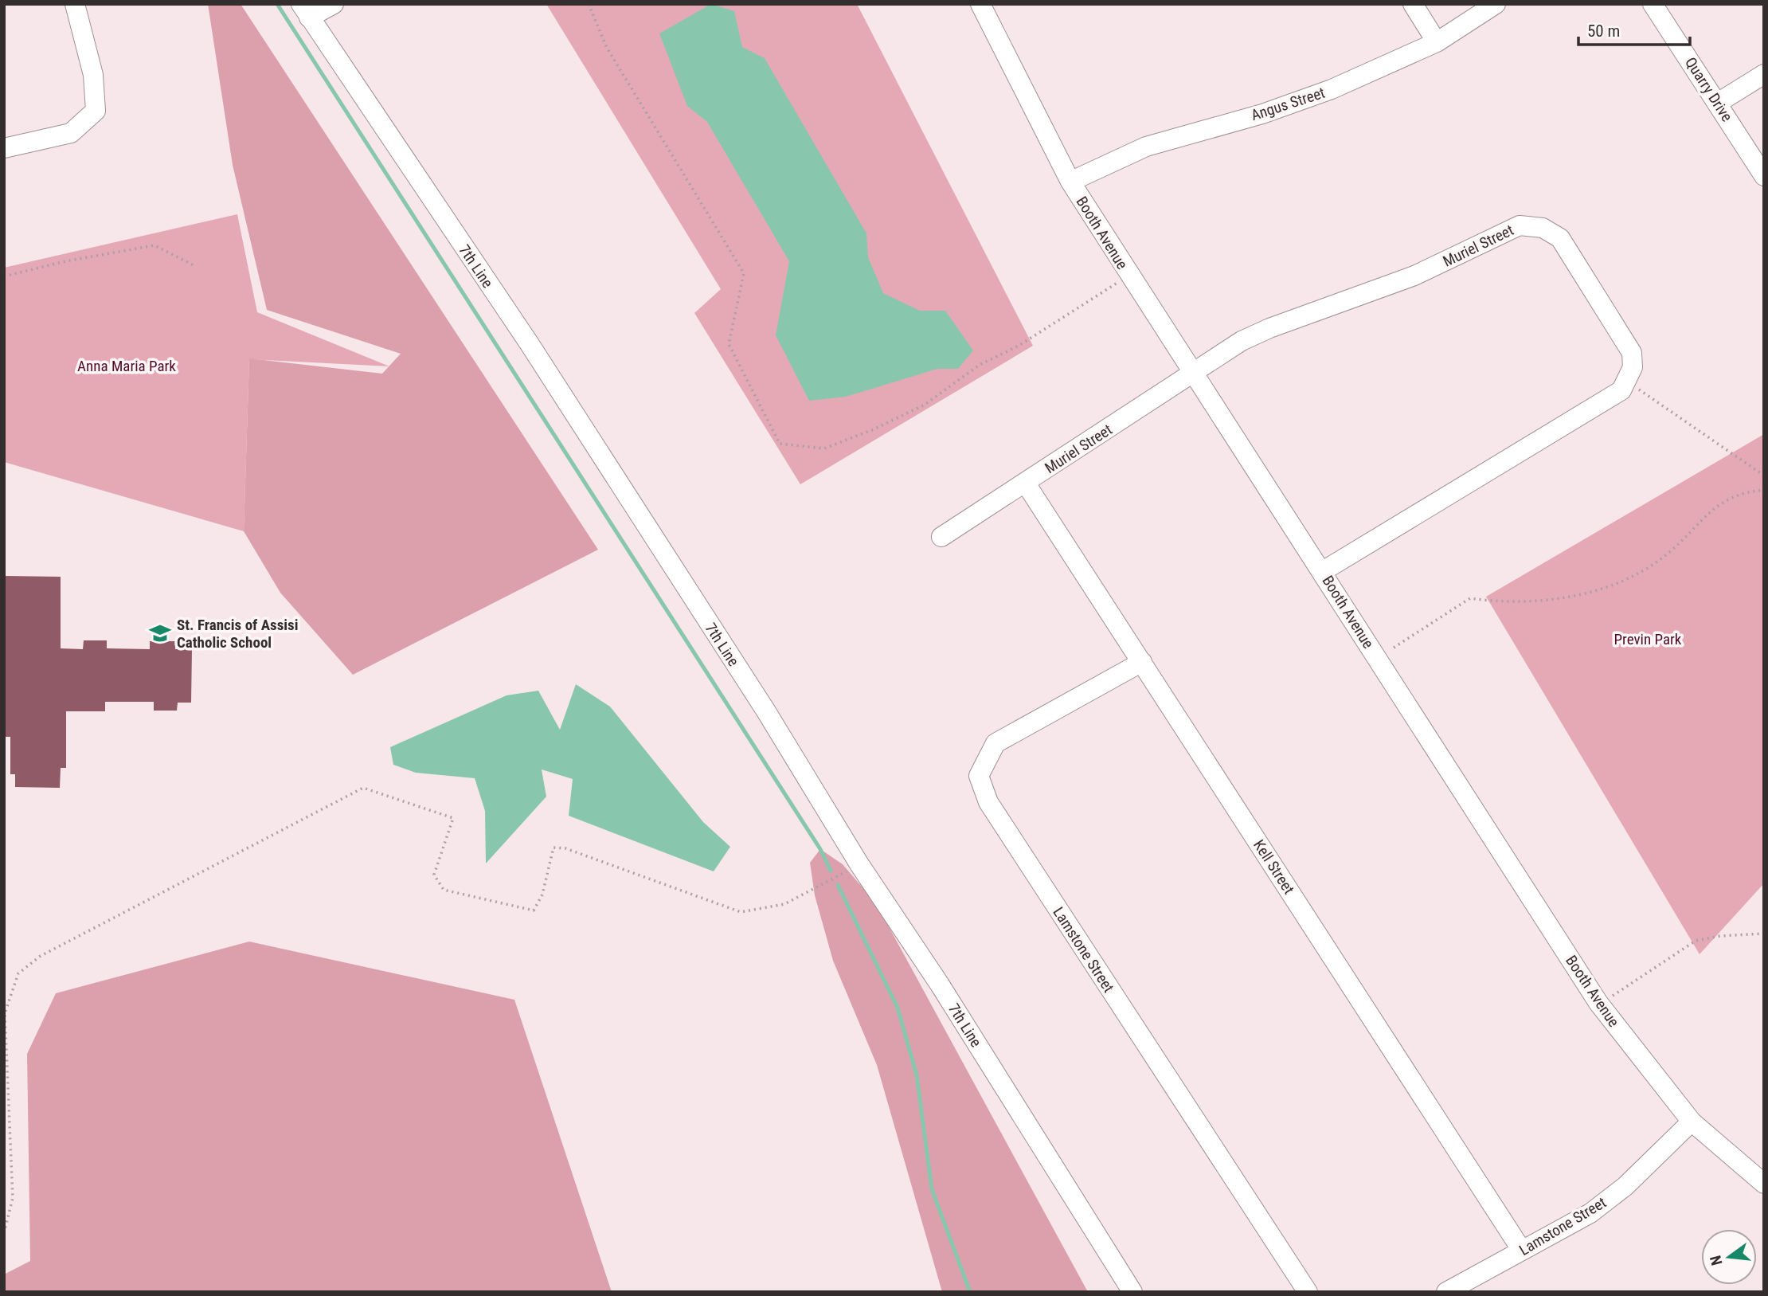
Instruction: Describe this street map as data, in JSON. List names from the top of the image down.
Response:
{
  "streets": {
    "street": [
      "Quarry Drive",
      "Angus Street",
      "Booth Avenue",
      "Muriel Street",
      "7th Line",
      "Kell Street",
      "Lamstone Street"
    ]
  },
  "crossings": [
    ["Angus Street", "Booth Avenue"],
    ["Booth Avenue", "Muriel Street"],
    ["Booth Avenue", "Lamstone Street"],
    ["Muriel Street", "Kell Street"],
    ["Kell Street", "Lamstone Street"]
  ],
  "parks": ["Anna Maria Park", "Previn Park"],
  "places": {
    "school or university": ["St. Francis of Assisi Catholic School"]
  },
  "scale_bar": "50 m",
  "north": "left"
}
